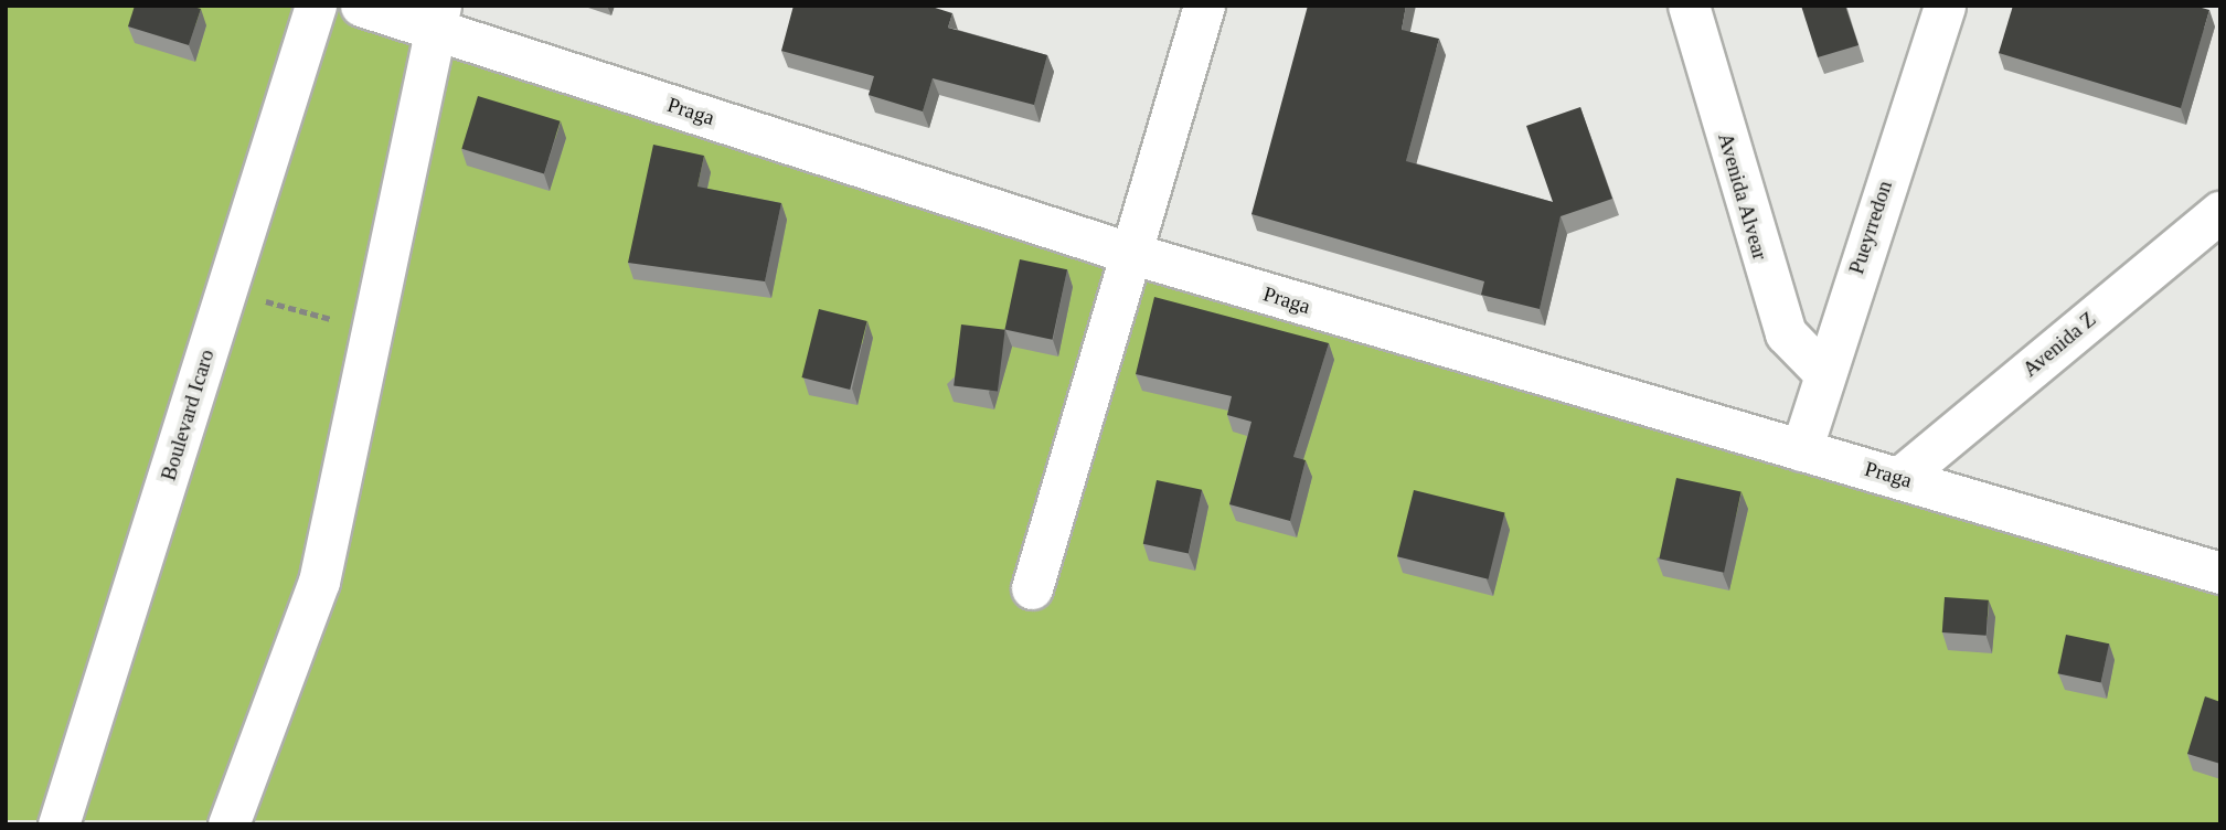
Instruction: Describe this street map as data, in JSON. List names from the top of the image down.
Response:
{
  "streets": {
    "street": [
      "Praga",
      "Avenida Alvear",
      "Pueyrredon",
      "Avenida Z",
      "Boulevard Icaro"
    ]
  },
  "crossings": [
    ["Praga", "Pueyrredon"],
    ["Praga", "Avenida Z"],
    ["Avenida Alvear", "Pueyrredon"]
  ]
}
